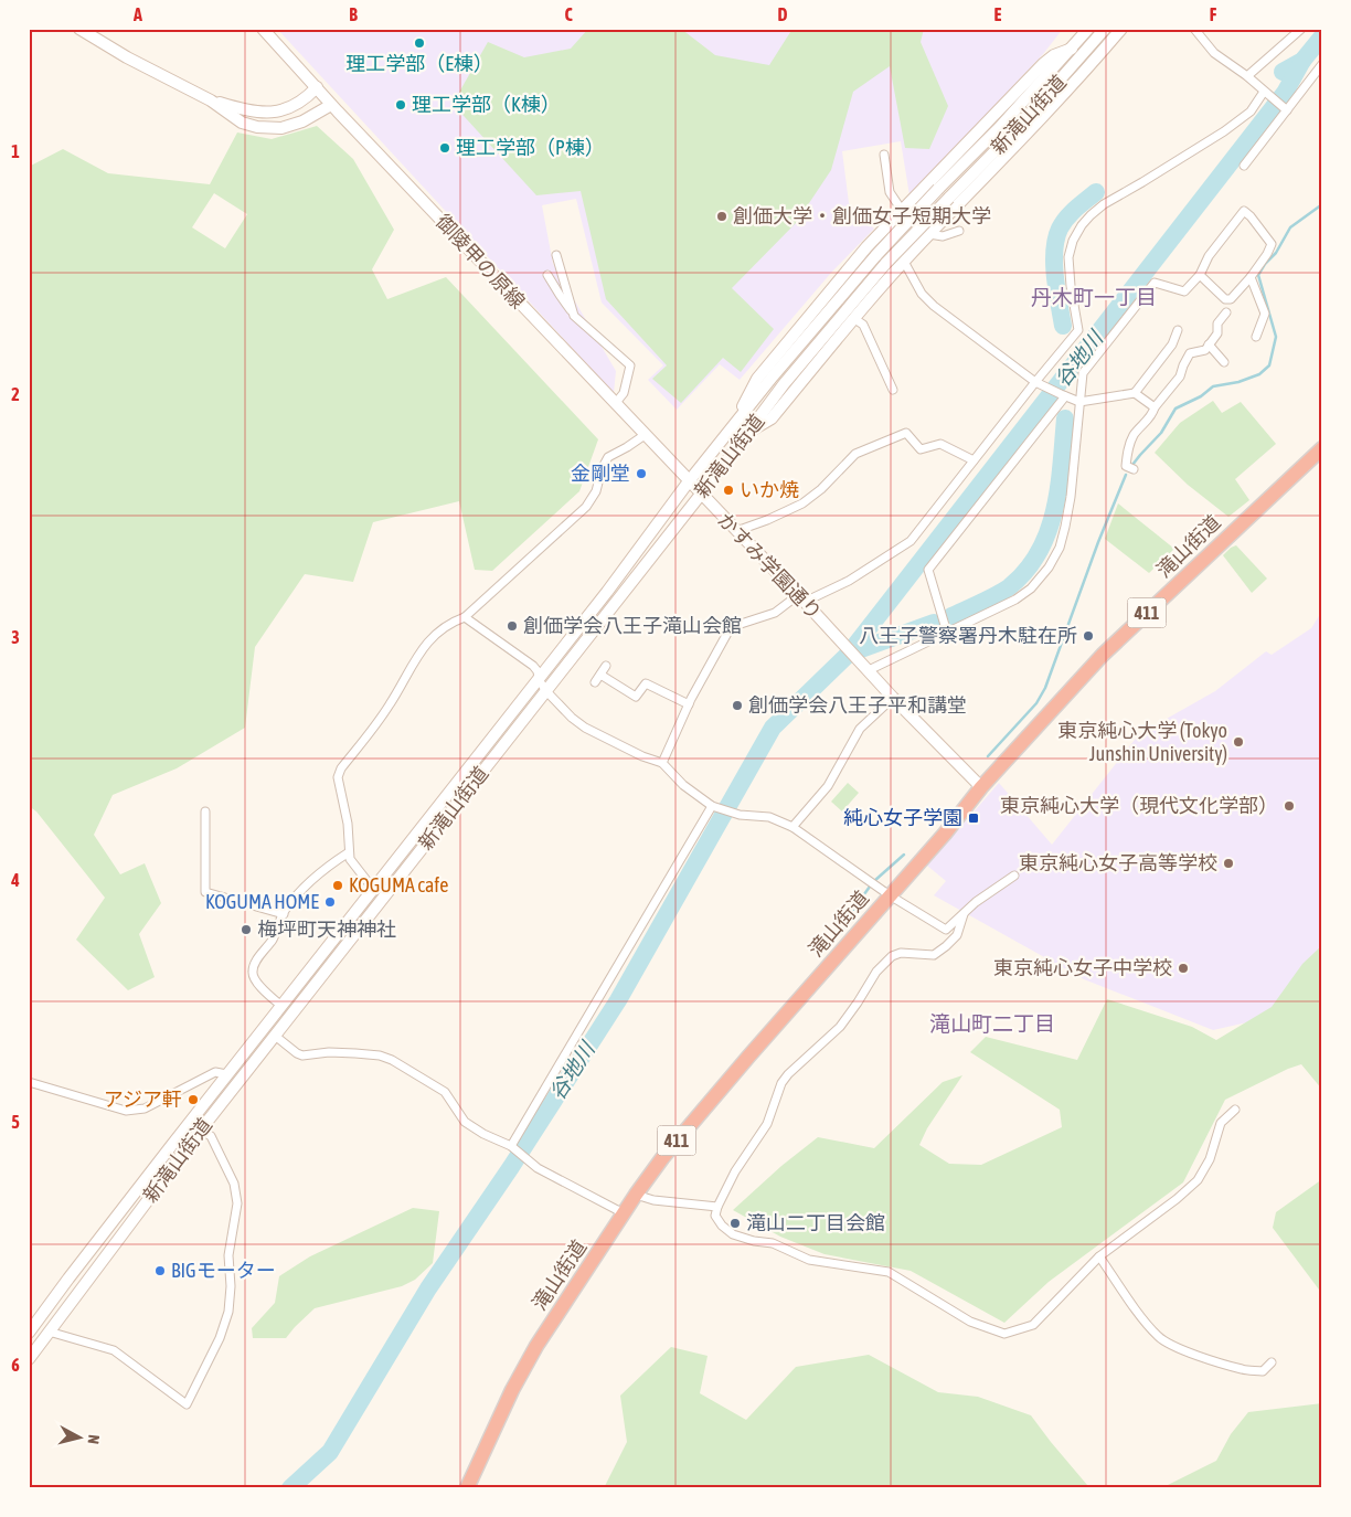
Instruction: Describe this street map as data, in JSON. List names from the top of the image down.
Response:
{
  "streets": {
    "highway": ["滝山街道", "411"],
    "main road": ["新滝山街道", "御陵甲の原線", "かすみ学園通り"]
  },
  "crossings": [
    ["新滝山街道", "御陵甲の原線"],
    ["新滝山街道", "かすみ学園通り"],
    ["御陵甲の原線", "かすみ学園通り"]
  ],
  "districts": ["丹木町一丁目", "滝山町二丁目"],
  "water": ["谷地川"],
  "places": {
    "other": [
      "理工学部（E棟）",
      "理工学部（K棟）",
      "理工学部（P棟）",
      "創価大学・創価女子短期大学",
      "金剛堂",
      "いか焼",
      "創価学会八王子滝山会館",
      "八王子警察署丹木駐在所",
      "創価学会八王子平和講堂",
      "東京純心大学 (Tokyo Junshin University)",
      "東京純心大学（現代文化学部）",
      "東京純心女子高等学校",
      "KOGUMA cafe",
      "KOGUMA HOME",
      "梅坪町天神神社",
      "東京純心女子中学校",
      "アジア軒",
      "滝山二丁目会館",
      "BIGモーター"
    ],
    "transit": ["純心女子学園"]
  },
  "north": "right",
  "grid": {
    "columns": [
      "A",
      "B",
      "C",
      "D",
      "E",
      "F"
    ],
    "rows": [
      "1",
      "2",
      "3",
      "4",
      "5",
      "6"
    ]
  }
}
